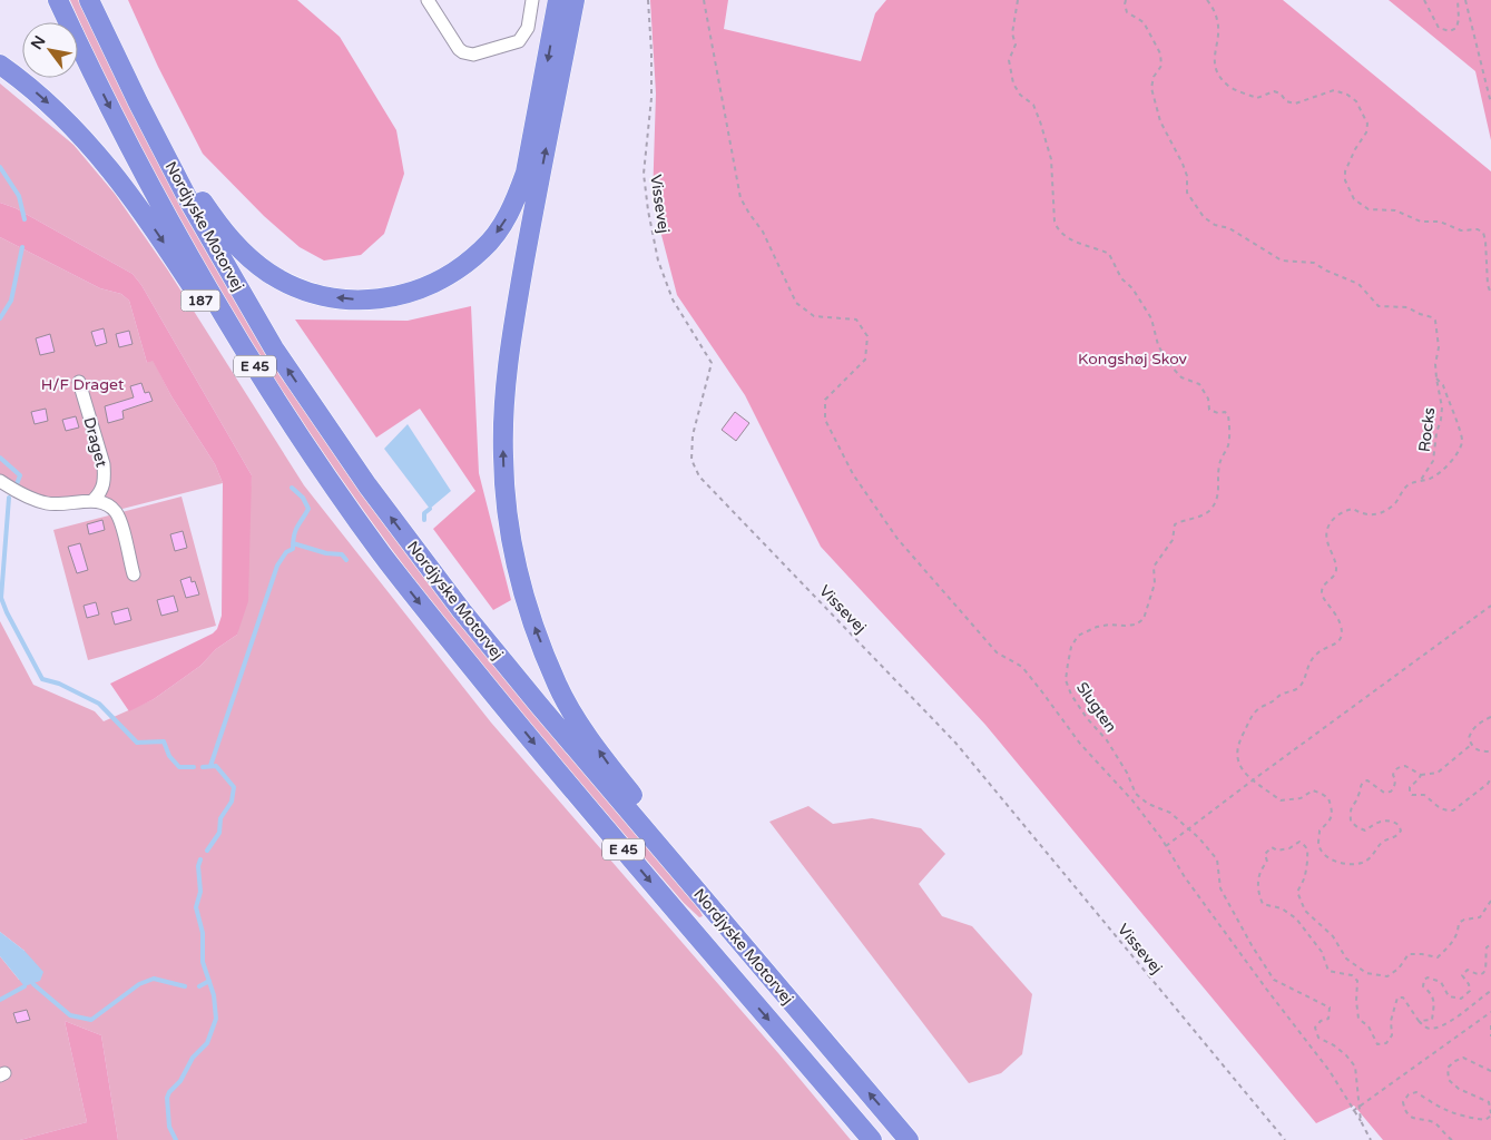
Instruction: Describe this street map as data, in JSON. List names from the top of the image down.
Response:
{
  "streets": {
    "highway": ["Nordjyske Motorvej", "187", "E 45"],
    "street": ["Draget"],
    "path": ["Vissevej", "Rocks", "Slugten"]
  },
  "crossings": [
    ["Nordjyske Motorvej", "187"]
  ],
  "parks": ["Kongshøj Skov", "H/F Draget"],
  "north": "top left"
}
